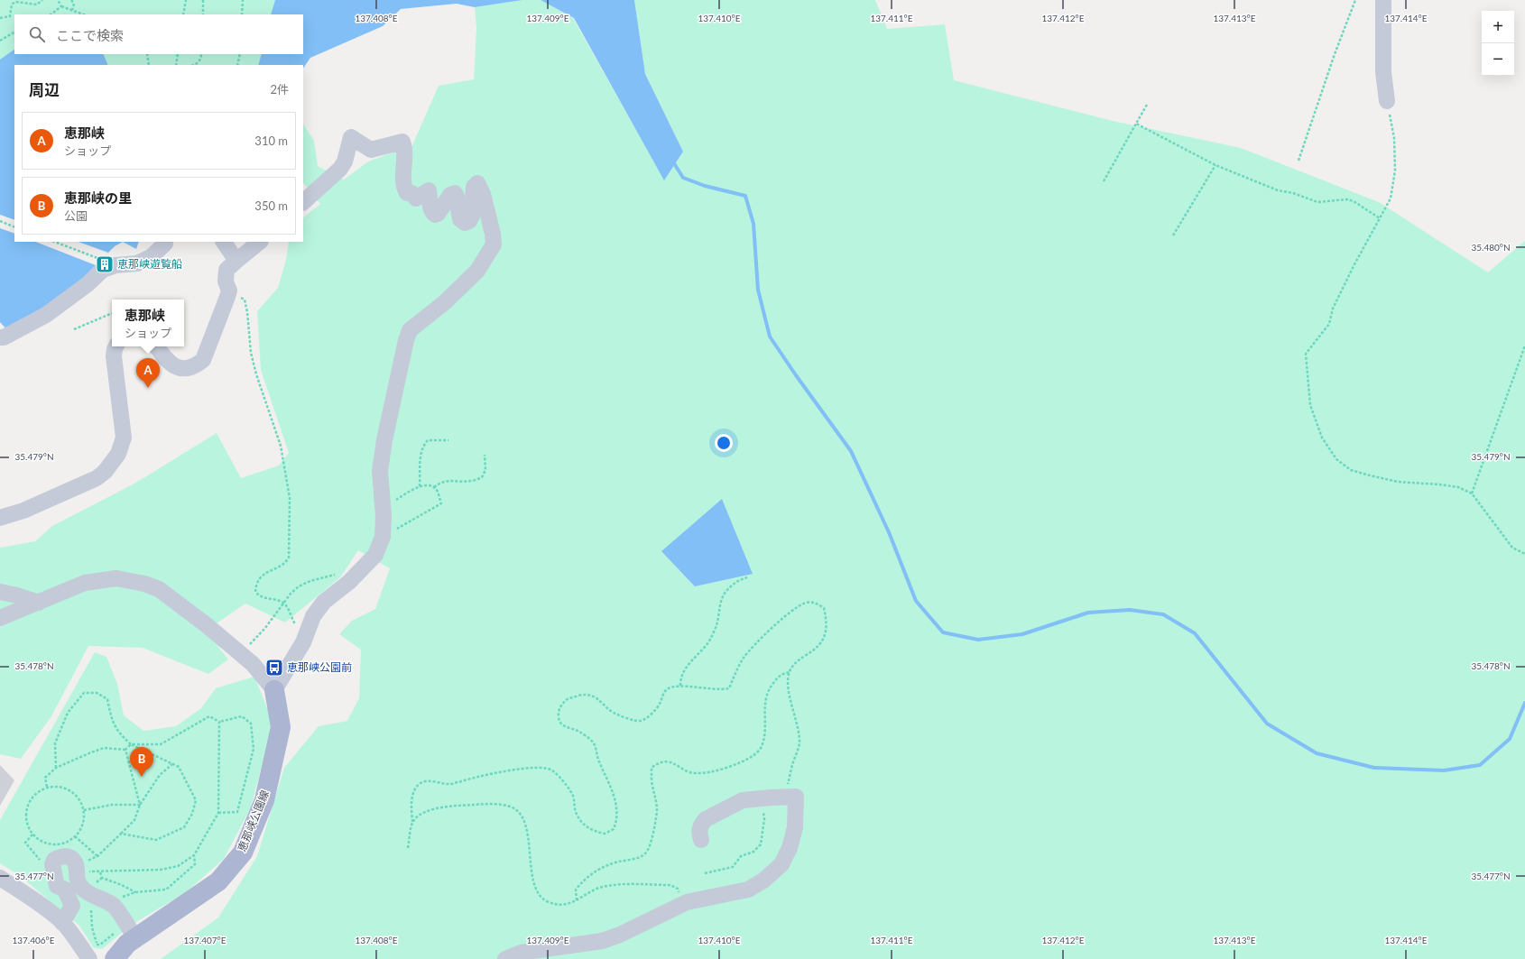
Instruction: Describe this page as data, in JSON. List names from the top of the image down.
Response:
{
  "streets": {
    "main road": ["恵那峡公園線"]
  },
  "places": {
    "building": ["恵那峡遊覧船"],
    "bus stop": ["恵那峡公園前"]
  },
  "page": {
    "map_buttons": ["+", "−"],
    "search": "ここで検索",
    "heading": ["周辺", "2件"],
    "list": [
      {
        "mark": "A",
        "name": "恵那峡",
        "note": "ショップ",
        "value": "310 m"
      },
      {
        "mark": "B",
        "name": "恵那峡の里",
        "note": "公園",
        "value": "350 m"
      }
    ],
    "popup": ["恵那峡", "ショップ"],
    "pins": ["A", "B"]
  },
  "coordinates": [
    "137.408°E",
    "137.409°E",
    "137.410°E",
    "137.411°E",
    "137.412°E",
    "137.413°E",
    "137.414°E",
    "35.480°N",
    "35.479°N",
    "35.478°N",
    "35.477°N",
    "137.406°E",
    "137.407°E"
  ]
}
